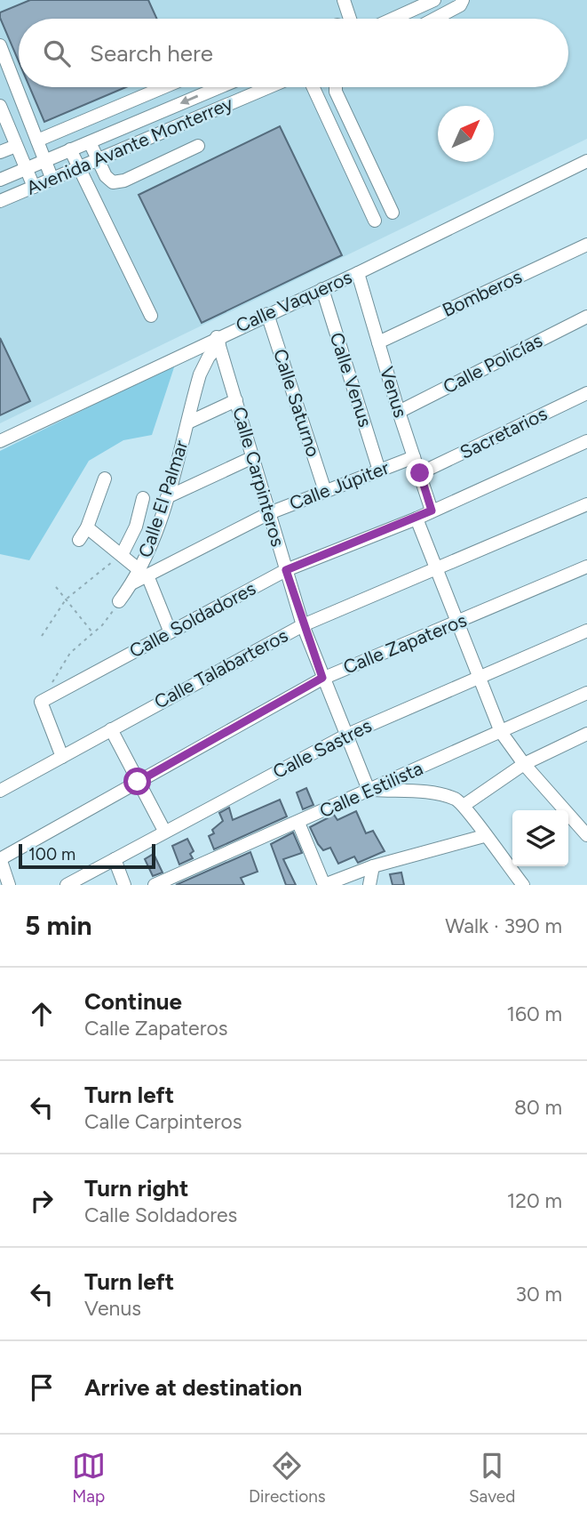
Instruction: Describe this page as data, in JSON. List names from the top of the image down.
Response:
{
  "streets": {
    "street": [
      "Avenida Avante Monterrey",
      "Bomberos",
      "Calle Vaqueros",
      "Calle Policías",
      "Calle Venus",
      "Venus",
      "Calle Saturno",
      "Sacretarios",
      "Calle Carpinteros",
      "Calle Júpiter",
      "Calle El Palmar",
      "Calle Soldadores",
      "Calle Zapateros",
      "Calle Talabarteros",
      "Calle Sastres",
      "Calle Estilista"
    ]
  },
  "crossings": [
    ["Bomberos", "Venus"],
    ["Calle Vaqueros", "Calle Venus"],
    ["Calle Vaqueros", "Venus"],
    ["Calle Vaqueros", "Calle Saturno"],
    ["Calle Vaqueros", "Calle Carpinteros"],
    ["Calle Vaqueros", "Calle El Palmar"],
    ["Calle Policías", "Venus"],
    ["Calle Venus", "Calle Júpiter"],
    ["Venus", "Sacretarios"],
    ["Venus", "Calle Júpiter"],
    ["Venus", "Calle Soldadores"],
    ["Calle Saturno", "Calle Júpiter"],
    ["Calle Carpinteros", "Calle Júpiter"],
    ["Calle Carpinteros", "Calle El Palmar"],
    ["Calle Carpinteros", "Calle Soldadores"],
    ["Calle Carpinteros", "Calle Zapateros"],
    ["Calle Carpinteros", "Calle Talabarteros"],
    ["Calle Carpinteros", "Calle Sastres"],
    ["Calle Carpinteros", "Calle Estilista"],
    ["Calle Júpiter", "Calle El Palmar"],
    ["Calle Soldadores", "Calle Talabarteros"]
  ],
  "scale_bar": "100 m",
  "north": "top right",
  "page": {
    "search": "Search here",
    "scale": "100 m",
    "heading": ["5 min", "Walk · 390 m"],
    "list": [
      ["Continue", "Calle Zapateros", "160 m"],
      ["Turn left", "Calle Carpinteros", "80 m"],
      ["Turn right", "Calle Soldadores", "120 m"],
      ["Turn left", "Venus", "30 m"],
      "Arrive at destination"
    ],
    "nav": ["Map", "Directions", "Saved"]
  }
}
